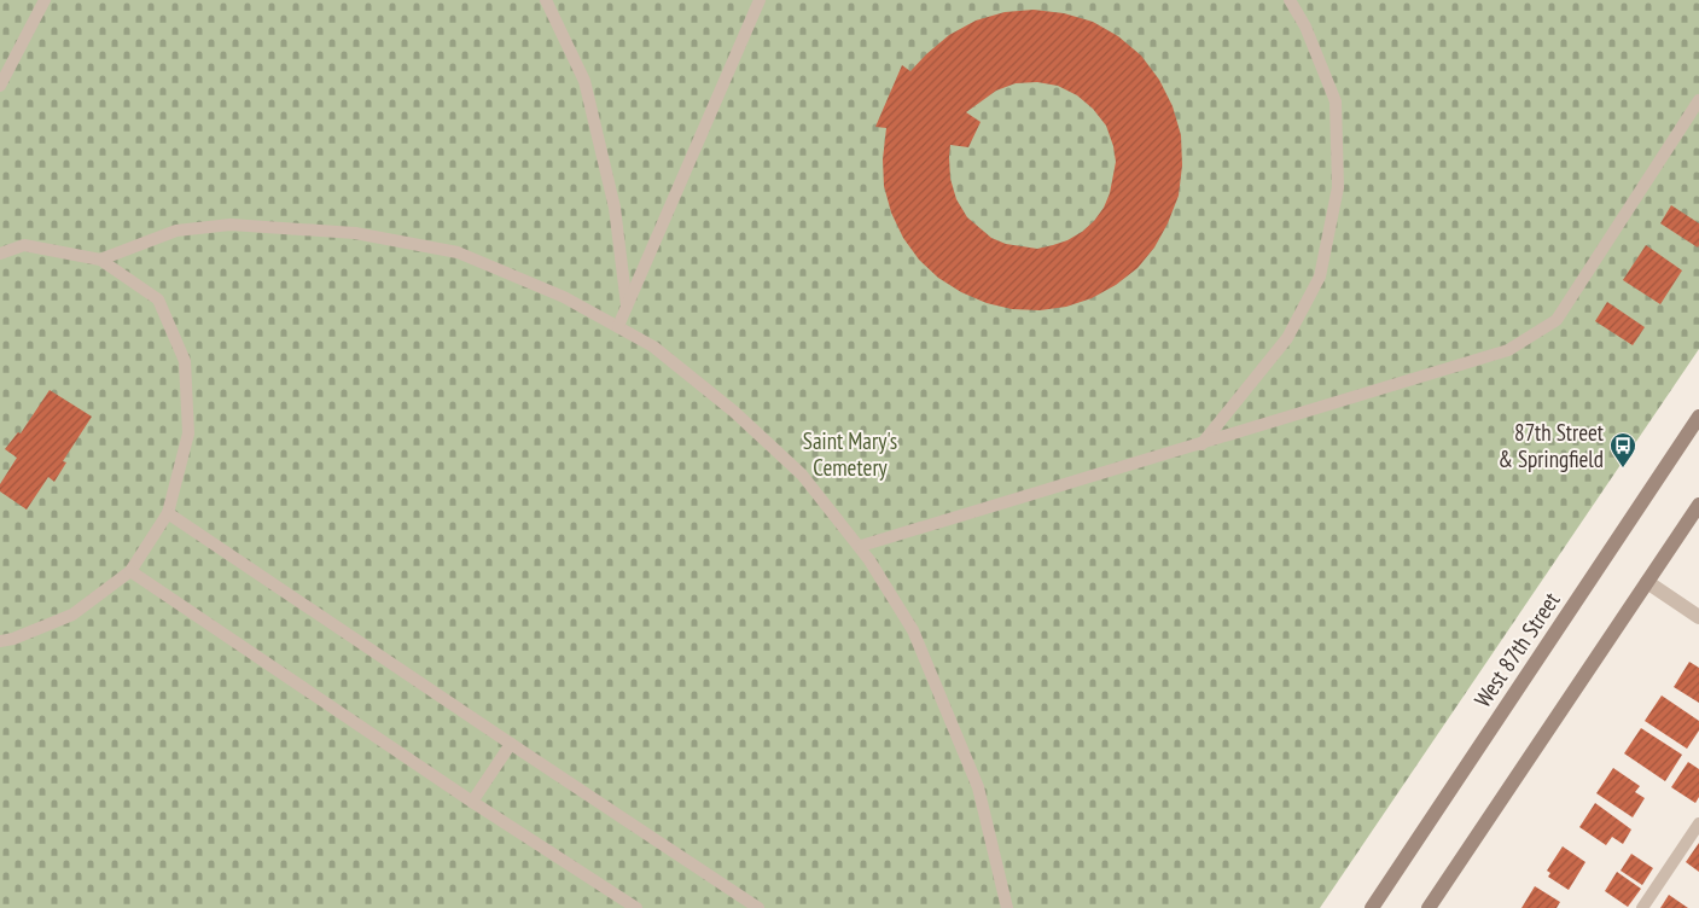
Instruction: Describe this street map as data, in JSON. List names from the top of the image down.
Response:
{
  "streets": {
    "main road": ["West 87th Street"]
  },
  "parks": ["Saint Mary's Cemetery"],
  "places": {
    "bus stop": ["87th Street & Springfield"]
  }
}
